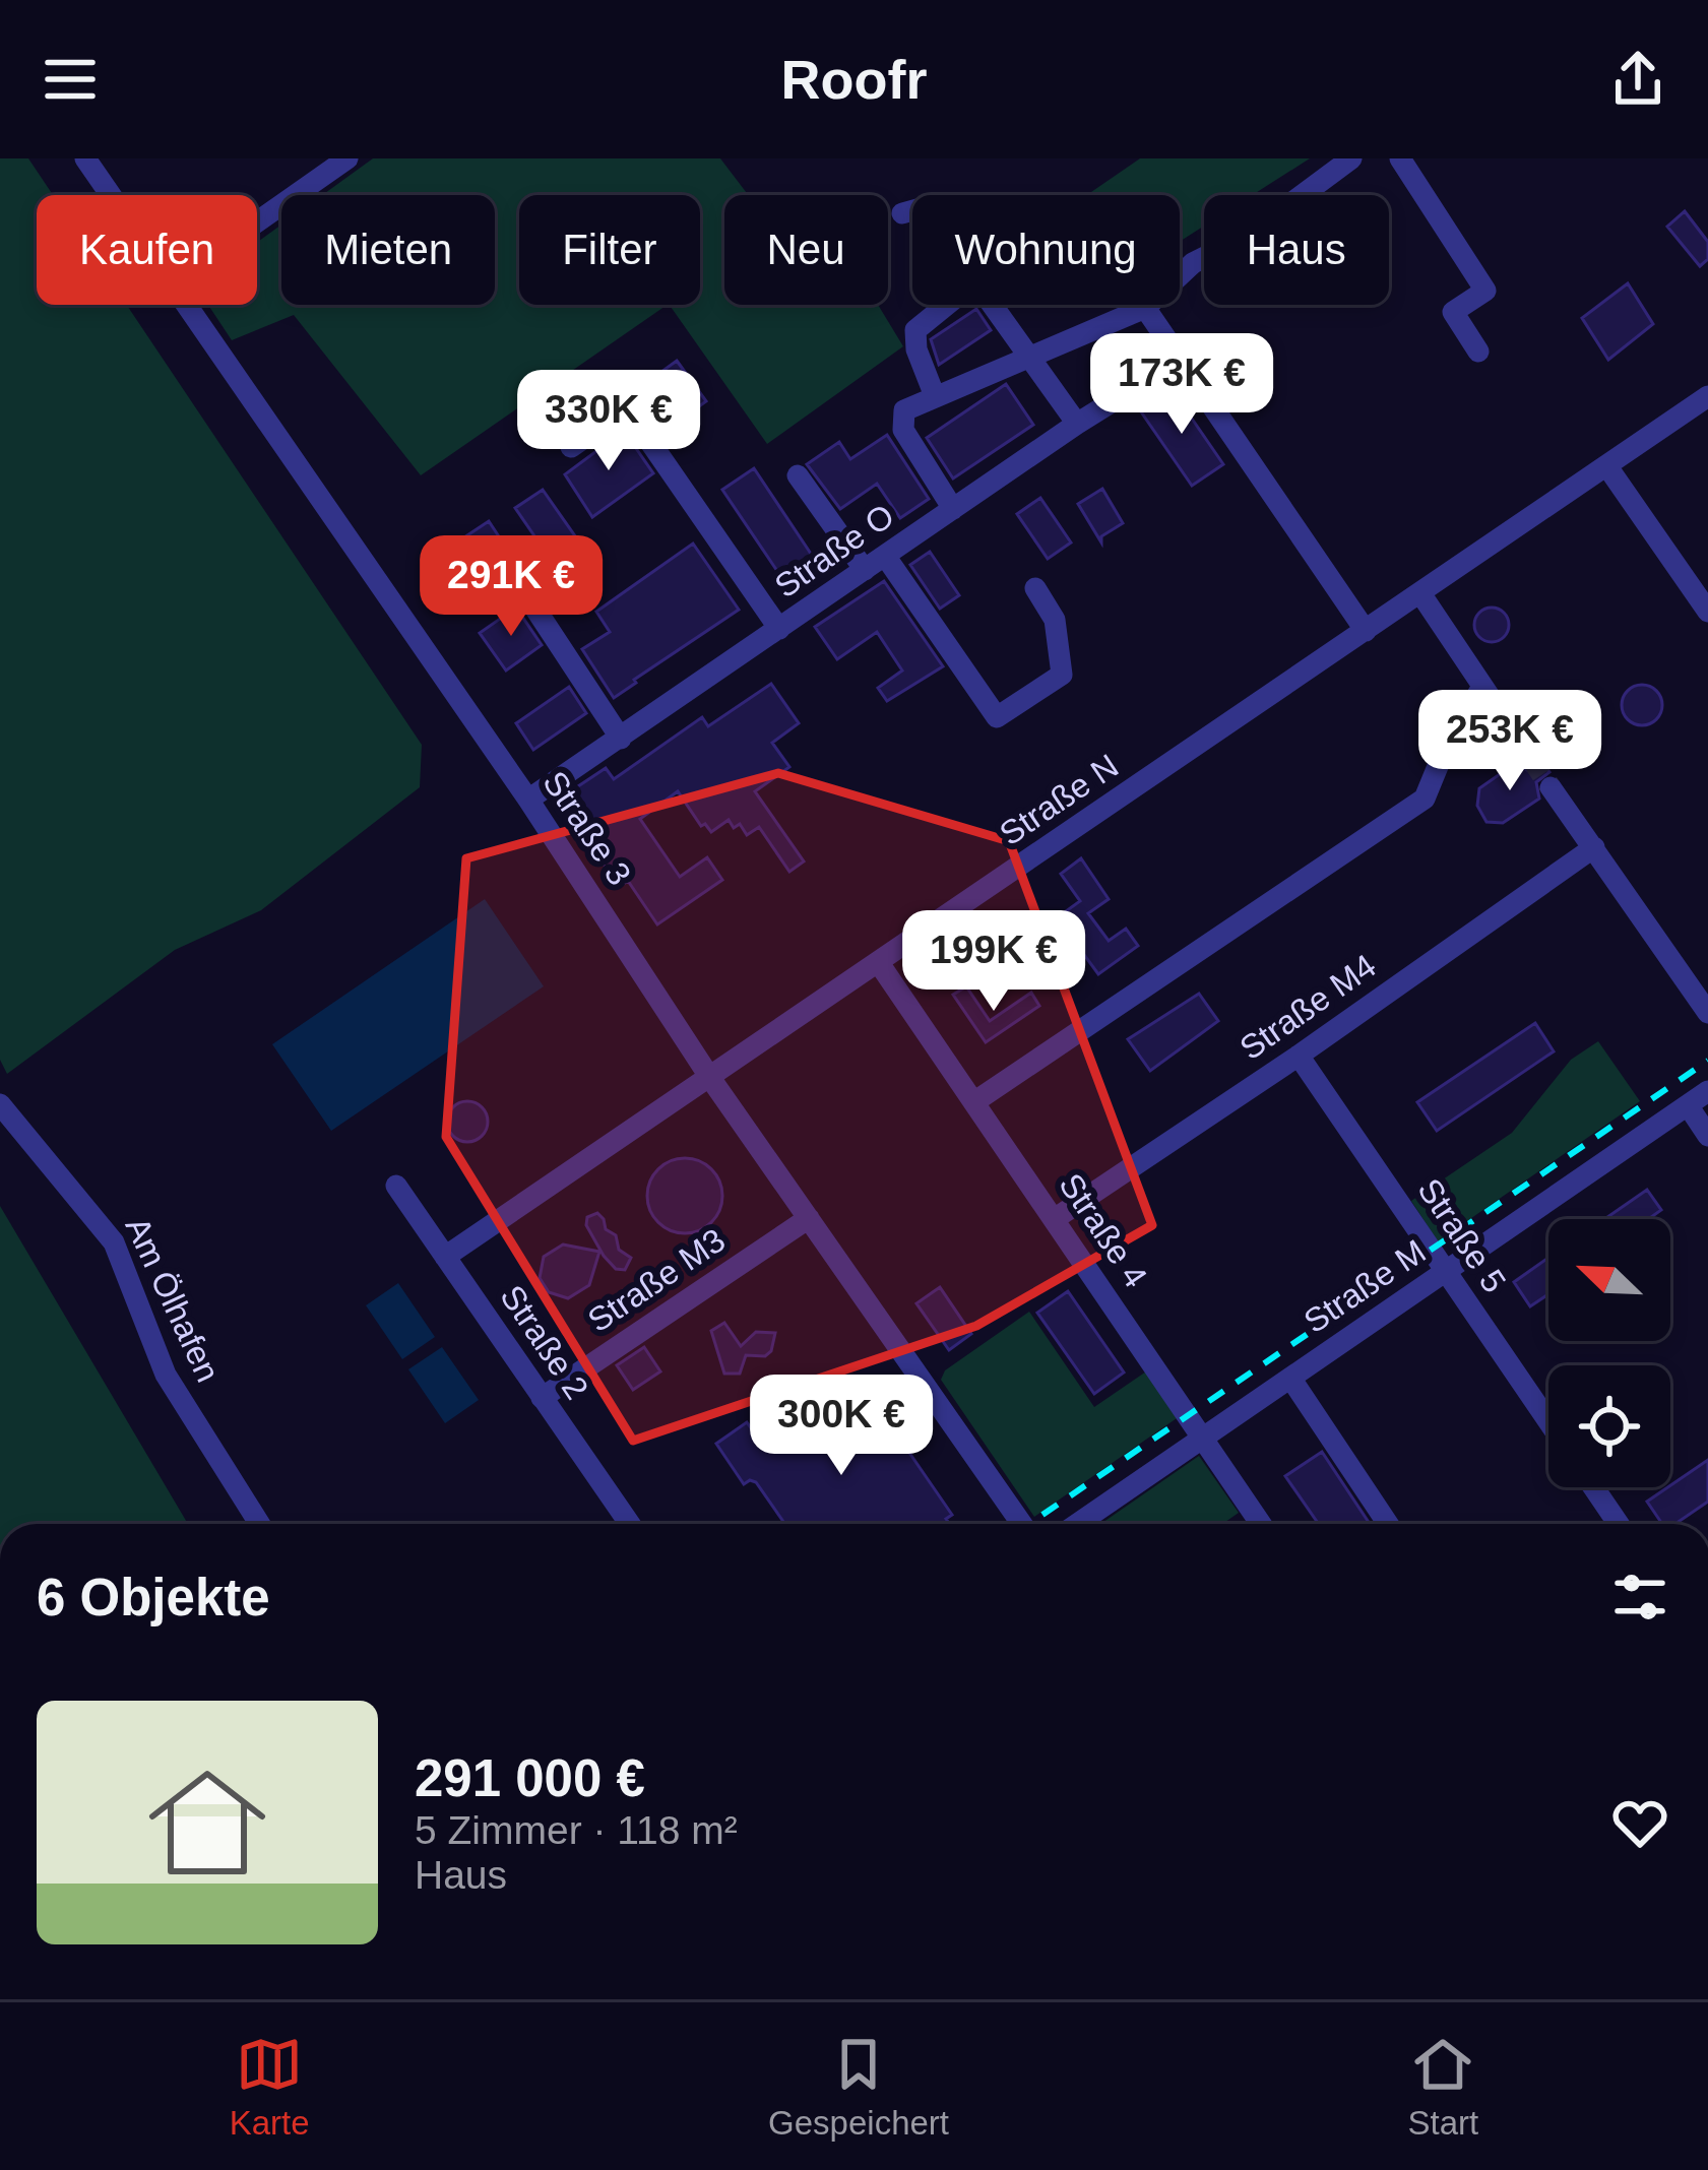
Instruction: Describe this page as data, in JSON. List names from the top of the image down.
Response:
{
  "streets": {
    "street": [
      "Straße O",
      "Straße N",
      "Straße 3",
      "Straße M4",
      "Straße 4",
      "Straße 5",
      "Straße M3",
      "Straße M",
      "Am Ölhafen",
      "Straße 2"
    ]
  },
  "crossings": [
    ["Straße O", "Straße 3"],
    ["Straße N", "Straße 3"],
    ["Straße N", "Straße 4"],
    ["Straße N", "Straße 2"],
    ["Straße 3", "Straße M3"],
    ["Straße M4", "Straße 4"],
    ["Straße M4", "Straße 5"],
    ["Straße 4", "Straße M"],
    ["Straße 5", "Straße M"],
    ["Straße M3", "Straße 2"]
  ],
  "north": "top left",
  "page": {
    "header": "Roofr",
    "chip": [
      "Kaufen",
      "Mieten",
      "Filter",
      "Neu",
      "Wohnung",
      "Haus"
    ],
    "price": [
      "173K €",
      "330K €",
      "291K €",
      "253K €",
      "199K €",
      "300K €"
    ],
    "heading": "6 Objekte",
    "list": [
      {
        "name": "291 000 €",
        "note": "5 Zimmer · 118 m² · Haus"
      }
    ],
    "tabs": ["Karte", "Gespeichert", "Start"]
  }
}
